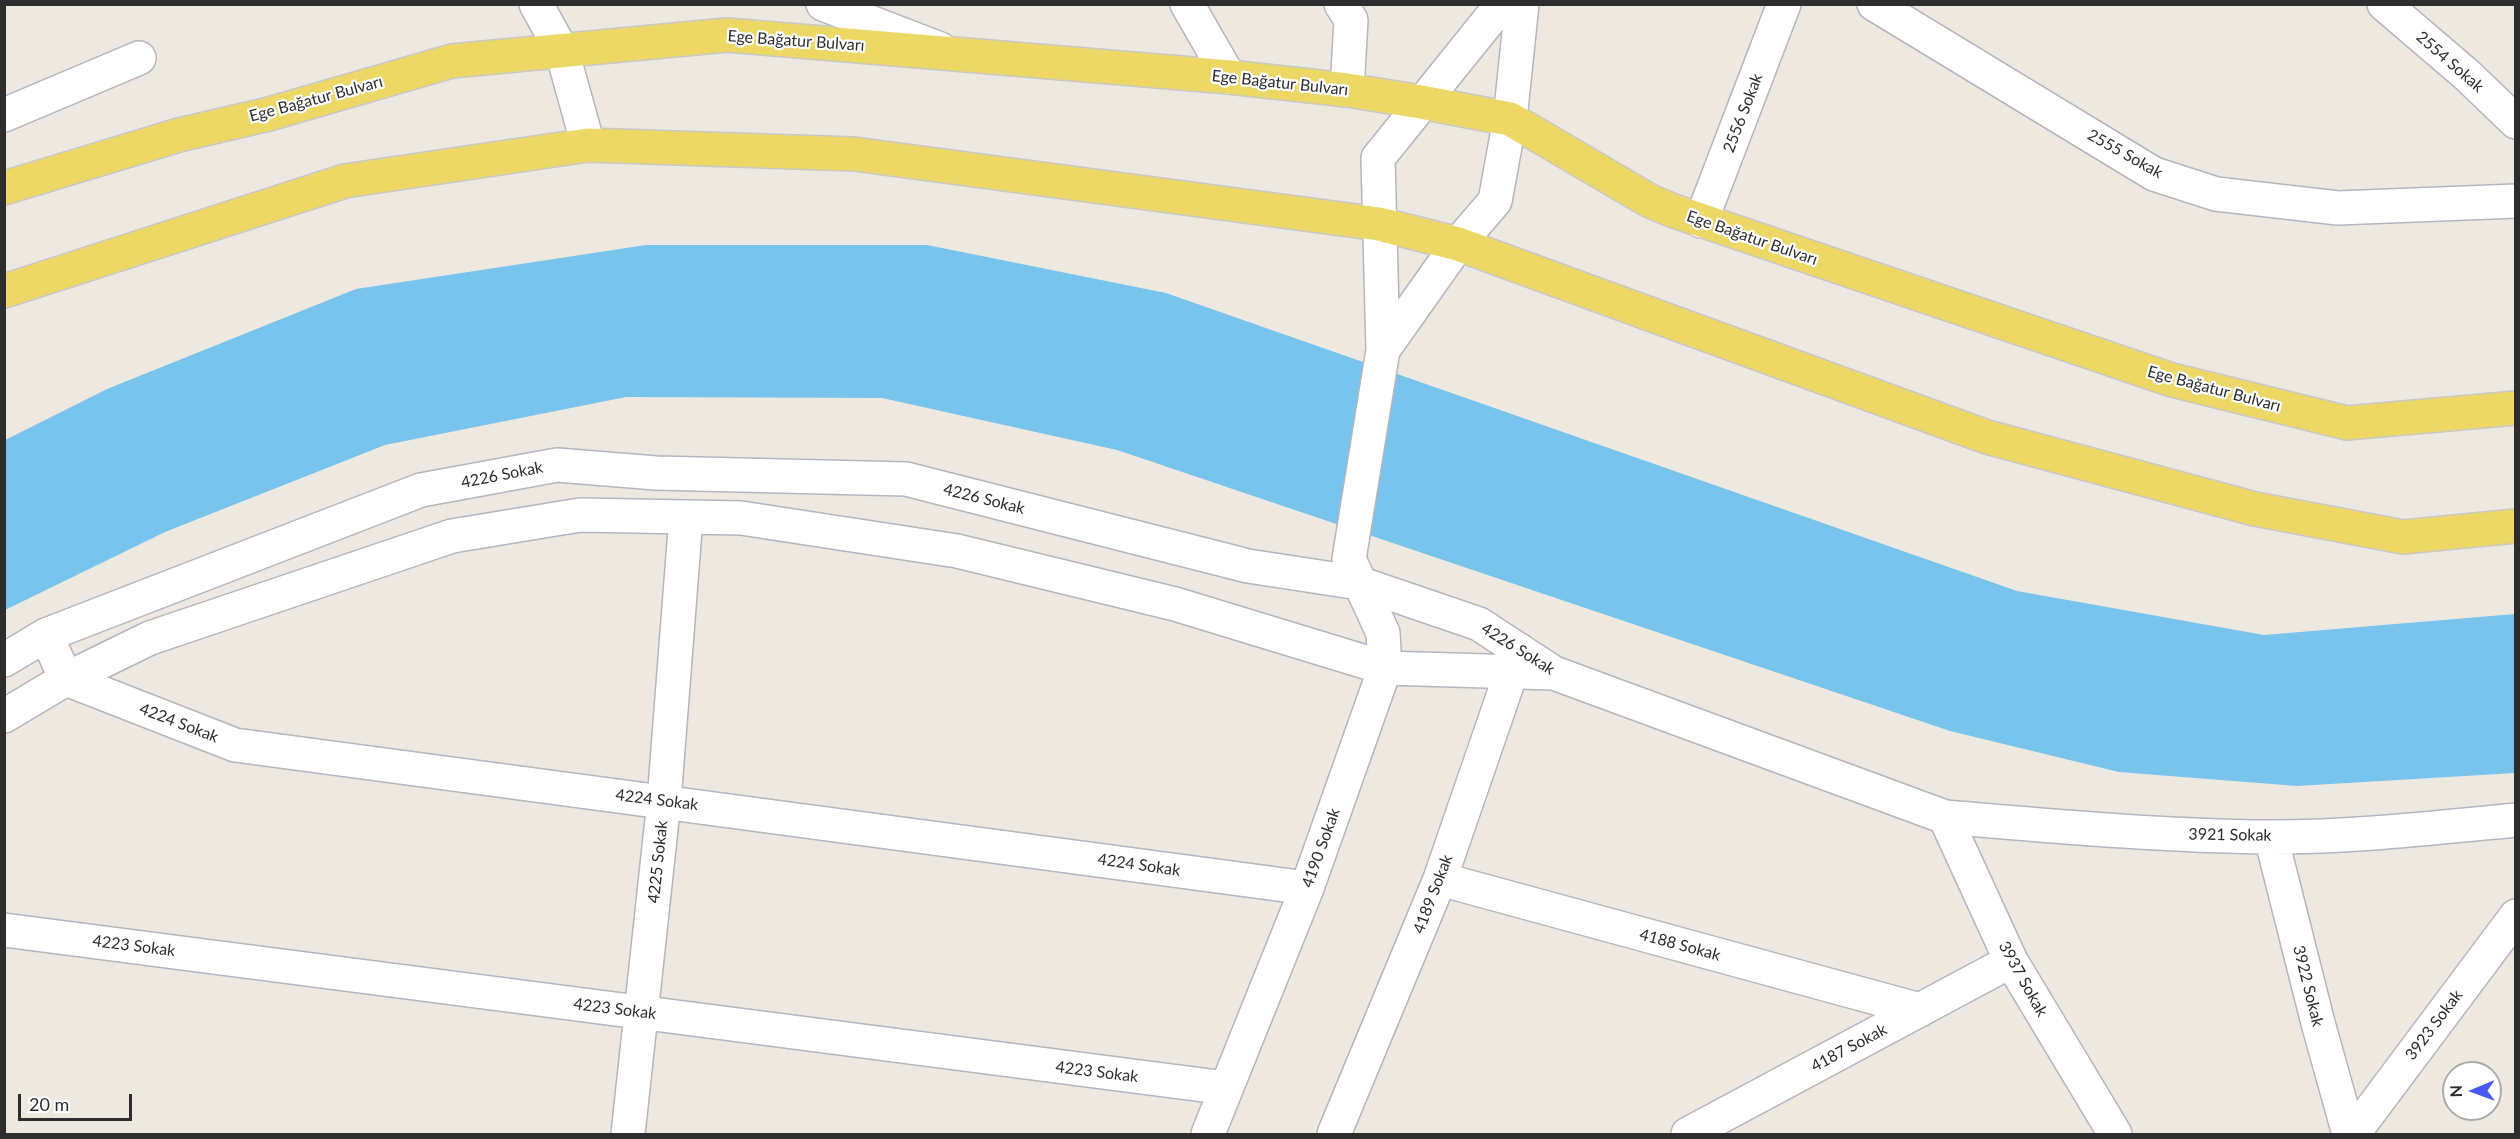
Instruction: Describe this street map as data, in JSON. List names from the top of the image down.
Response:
{
  "streets": {
    "main road": ["Ege Bağatur Bulvarı"],
    "street": [
      "2554 Sokak",
      "2556 Sokak",
      "2555 Sokak",
      "4226 Sokak",
      "4224 Sokak",
      "3921 Sokak",
      "4190 Sokak",
      "4225 Sokak",
      "4189 Sokak",
      "4188 Sokak",
      "4223 Sokak",
      "3937 Sokak",
      "3922 Sokak",
      "3923 Sokak",
      "4187 Sokak"
    ]
  },
  "crossings": [
    ["Ege Bağatur Bulvarı", "2556 Sokak"],
    ["4226 Sokak", "4224 Sokak"],
    ["4226 Sokak", "3921 Sokak"],
    ["4226 Sokak", "4190 Sokak"],
    ["4226 Sokak", "4225 Sokak"],
    ["4226 Sokak", "4189 Sokak"],
    ["4226 Sokak", "3937 Sokak"],
    ["4224 Sokak", "4190 Sokak"],
    ["4224 Sokak", "4225 Sokak"],
    ["3921 Sokak", "3937 Sokak"],
    ["3921 Sokak", "3922 Sokak"],
    ["4190 Sokak", "4223 Sokak"],
    ["4225 Sokak", "4223 Sokak"],
    ["4189 Sokak", "4188 Sokak"],
    ["4188 Sokak", "4187 Sokak"],
    ["3937 Sokak", "4187 Sokak"]
  ],
  "scale_bar": "20 m",
  "north": "left"
}
